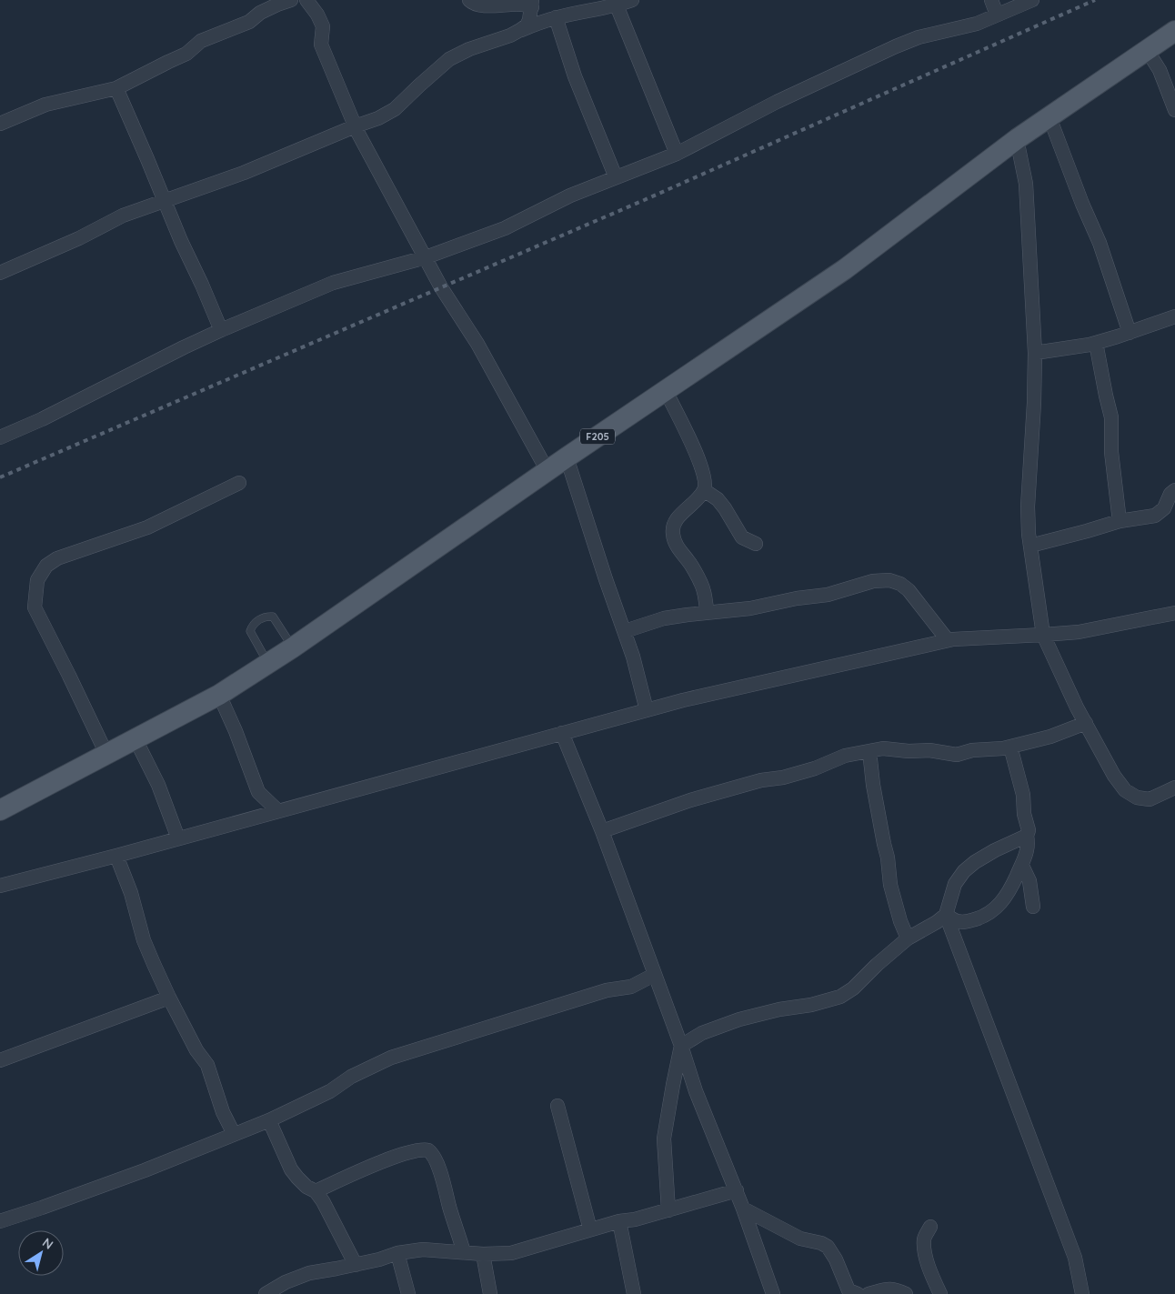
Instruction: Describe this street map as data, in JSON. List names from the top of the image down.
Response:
{
  "streets": {
    "main road": ["F205"]
  },
  "north": "top right"
}
